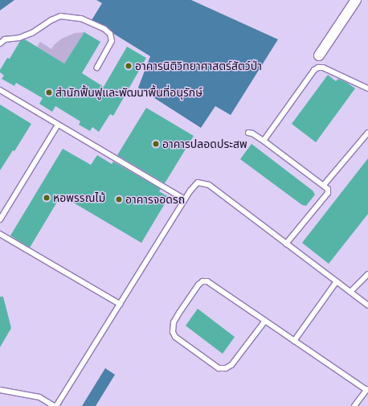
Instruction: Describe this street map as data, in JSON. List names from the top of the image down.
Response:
{
  "places": [
    "อาคารนิติวิทยาศาสตร์สัตว์ป่า",
    "สำนักฟื้นฟูและพัฒนาพื้นที่อนุรักษ์",
    "อาคารปลอดประสพ",
    "หอพรรณไม้",
    "อาคารจอดรถ"
  ]
}
